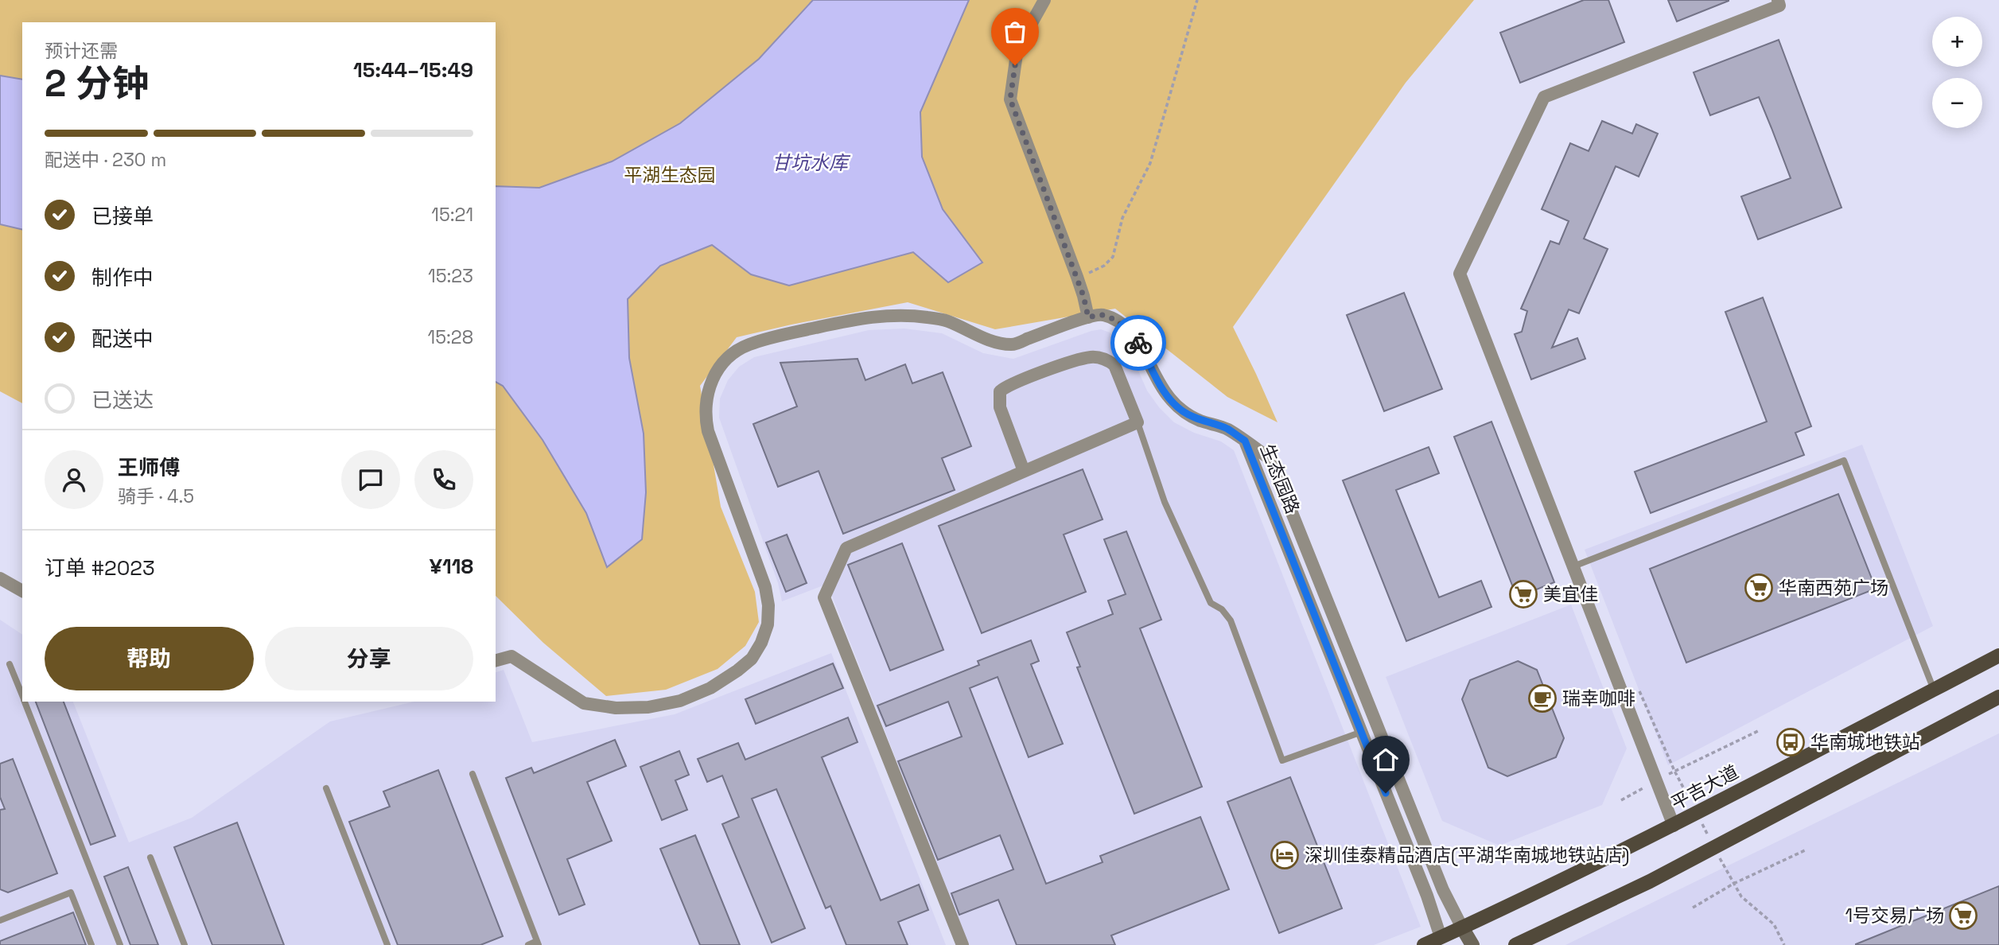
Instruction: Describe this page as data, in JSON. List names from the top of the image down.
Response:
{
  "streets": {
    "main road": ["平吉大道"],
    "street": ["生态园路"]
  },
  "crossings": [
    ["生态园路", "平吉大道"]
  ],
  "water": ["甘坑水库"],
  "parks": ["平湖生态园"],
  "places": {
    "supermarket": ["华南西苑广场", "美宜佳", "1号交易广场"],
    "cafe": ["瑞幸咖啡"],
    "bus stop": ["华南城地铁站"],
    "hotel": ["深圳佳泰精品酒店(平湖华南城地铁站店)"]
  },
  "page": {
    "map_buttons": ["+", "−"],
    "heading": ["2 分钟", "预计还需", "15:44–15:49"],
    "panel": [
      "王师傅",
      "骑手 · 4.5",
      "订单 #2023",
      "¥118"
    ],
    "bar": "配送中 · 230 m",
    "list": [
      ["已接单", "15:21"],
      ["制作中", "15:23"],
      ["配送中", "15:28"],
      "已送达"
    ],
    "buttons": ["帮助", "分享"]
  }
}
